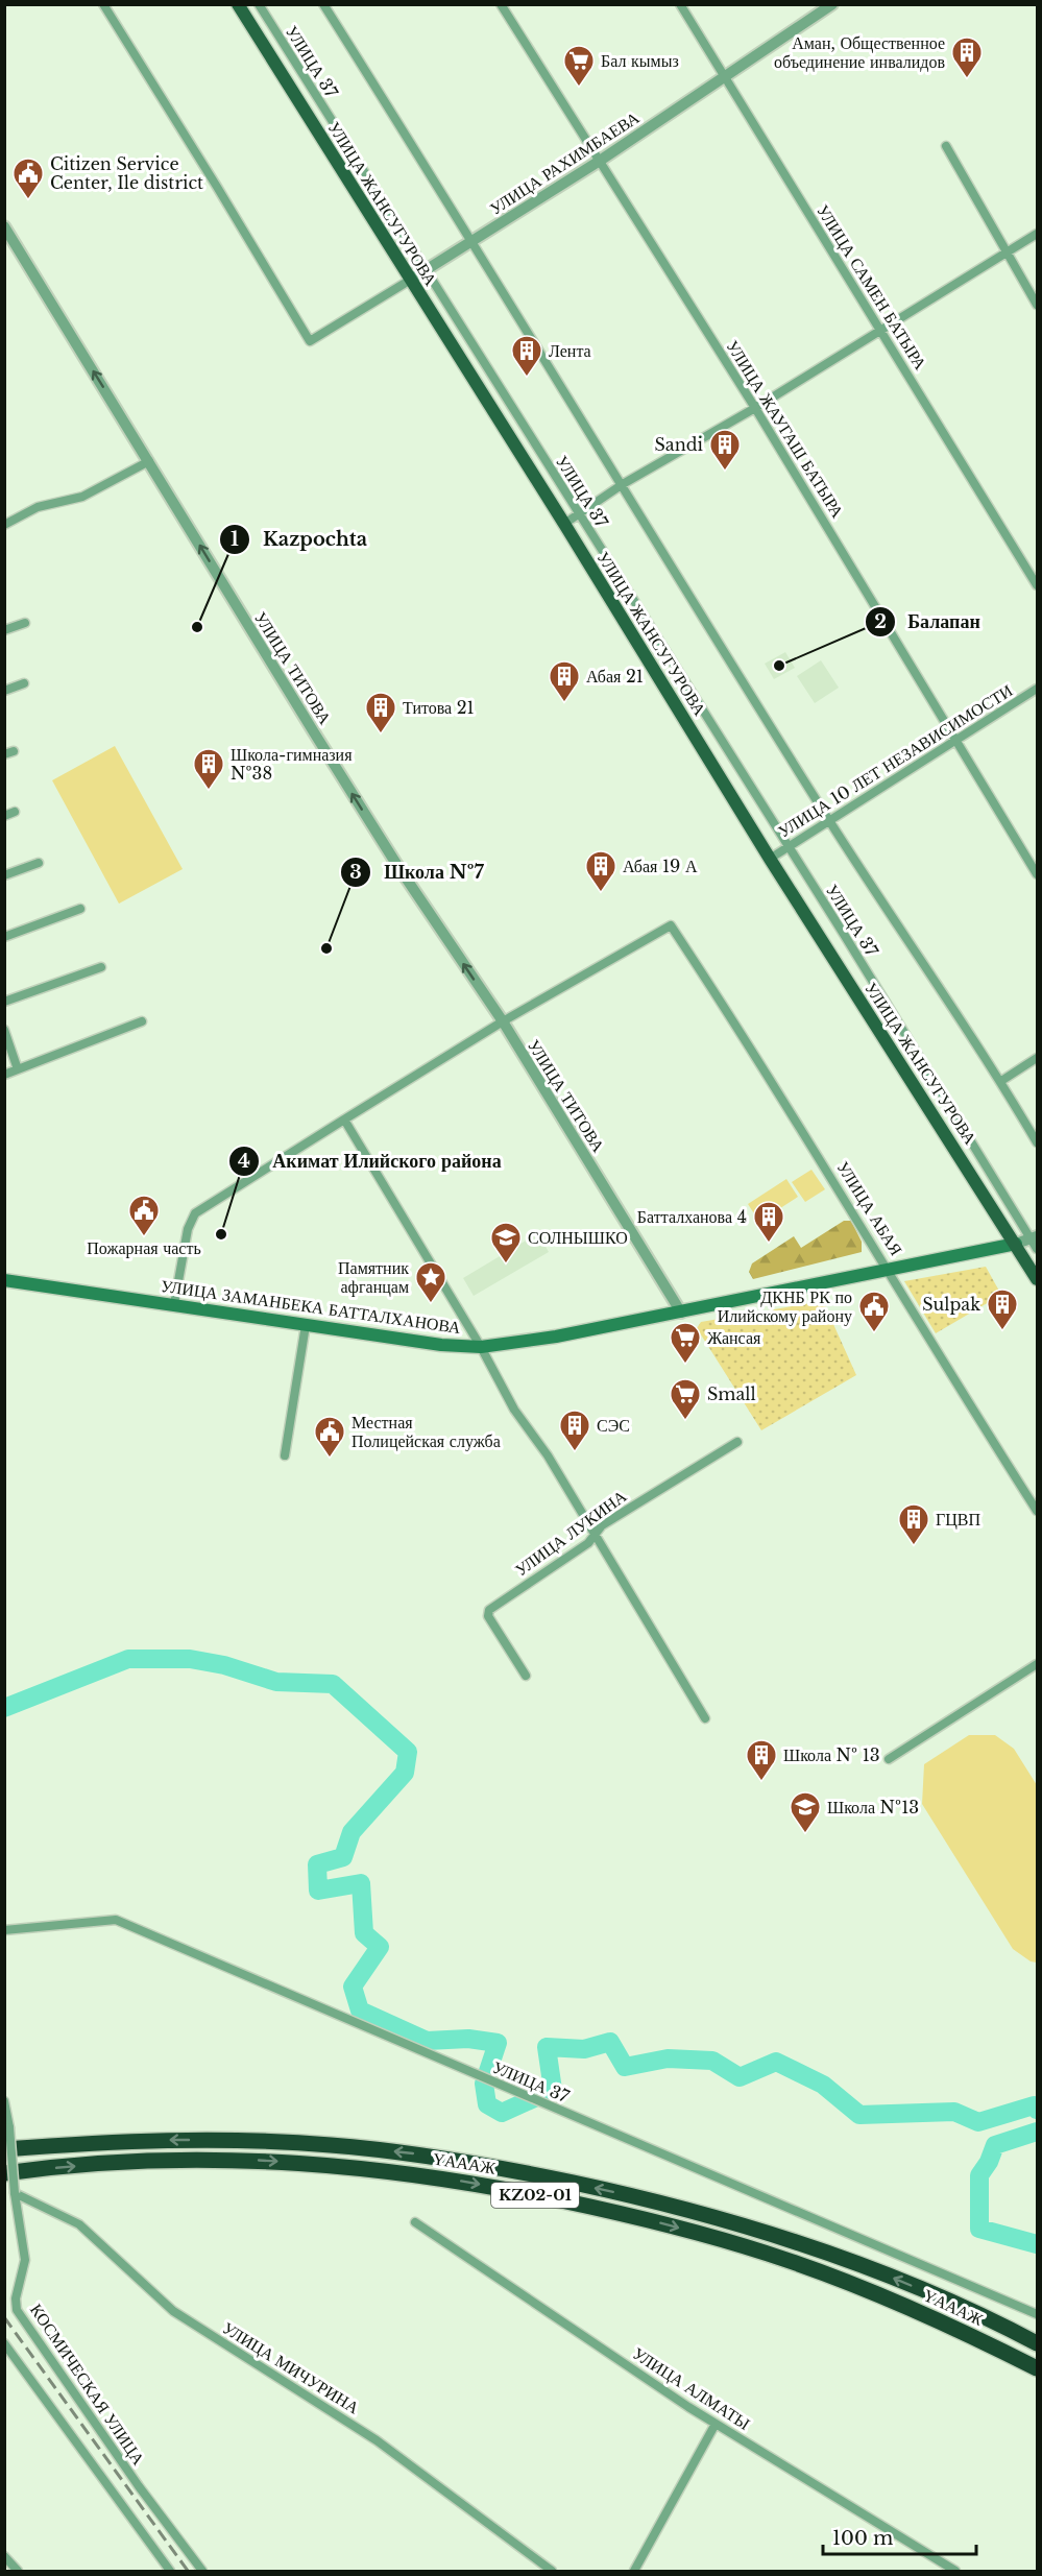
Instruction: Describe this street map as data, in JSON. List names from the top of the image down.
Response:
{
  "streets": {
    "highway": ["ҮАААЖ", "KZ02-01"],
    "main road": ["УЛИЦА ЖАНСУГУРОВА", "УЛИЦА ЗАМАНБЕКА БАТТАЛХАНОВА"],
    "street": [
      "УЛИЦА 37",
      "УЛИЦА РАХИМБАЕВА",
      "УЛИЦА САМЕН БАТЫРА",
      "УЛИЦА ЖАУГАШ БАТЫРА",
      "УЛИЦА ТИТОВА",
      "УЛИЦА 10 ЛЕТ НЕЗАВИСИМОСТИ",
      "УЛИЦА АБАЯ",
      "УЛИЦА ЛУКИНА",
      "УЛИЦА МИЧУРИНА",
      "КОСМИЧЕСКАЯ УЛИЦА",
      "УЛИЦА АЛМАТЫ"
    ]
  },
  "crossings": [
    ["УЛИЦА РАХИМБАЕВА", "УЛИЦА ЖАНСУГУРОВА"],
    ["УЛИЦА РАХИМБАЕВА", "УЛИЦА САМЕН БАТЫРА"],
    ["УЛИЦА РАХИМБАЕВА", "УЛИЦА ЖАУГАШ БАТЫРА"],
    ["УЛИЦА ЖАНСУГУРОВА", "УЛИЦА 10 ЛЕТ НЕЗАВИСИМОСТИ"],
    ["УЛИЦА ЖАНСУГУРОВА", "УЛИЦА ЗАМАНБЕКА БАТТАЛХАНОВА"],
    ["УЛИЦА ЖАУГАШ БАТЫРА", "УЛИЦА 10 ЛЕТ НЕЗАВИСИМОСТИ"],
    ["УЛИЦА ТИТОВА", "УЛИЦА АБАЯ"],
    ["УЛИЦА ТИТОВА", "УЛИЦА ЗАМАНБЕКА БАТТАЛХАНОВА"],
    ["УЛИЦА АБАЯ", "УЛИЦА ЗАМАНБЕКА БАТТАЛХАНОВА"],
    ["УЛИЦА МИЧУРИНА", "КОСМИЧЕСКАЯ УЛИЦА"]
  ],
  "one_way": ["УЛИЦА ТИТОВА"],
  "places": {
    "building": [
      "Аман, Общественное объединение инвалидов",
      "Лента",
      "Sandi",
      "Абая 21",
      "Титова 21",
      "Школа-гимназия №38",
      "Абая 19 А",
      "Батталханова 4",
      "Sulpak",
      "СЭС",
      "ГЦВП",
      "Школа № 13"
    ],
    "supermarket": ["Бал кымыз", "Жансая", "Small"],
    "public building": [
      "Citizen Service Center, Ile district",
      "Пожарная часть",
      "ДКНБ РК по Илийскому району",
      "Местная Полицейская служба"
    ],
    "other": [
      "Kazpochta",
      "Балапан",
      "Школа №7",
      "Акимат Илийского района"
    ],
    "school or university": ["СОЛНЫШКО", "Школа №13"],
    "place": ["Памятник афганцам"]
  },
  "scale_bar": "100 m"
}
